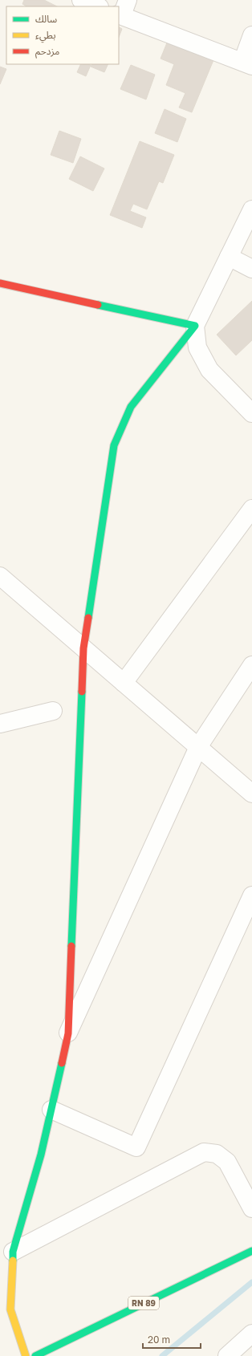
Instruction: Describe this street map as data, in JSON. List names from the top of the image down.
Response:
{
  "streets": {
    "street": ["RN 89"]
  },
  "legend": ["سالك", "بطيء", "مزدحم"],
  "scale_bar": "20 m"
}
